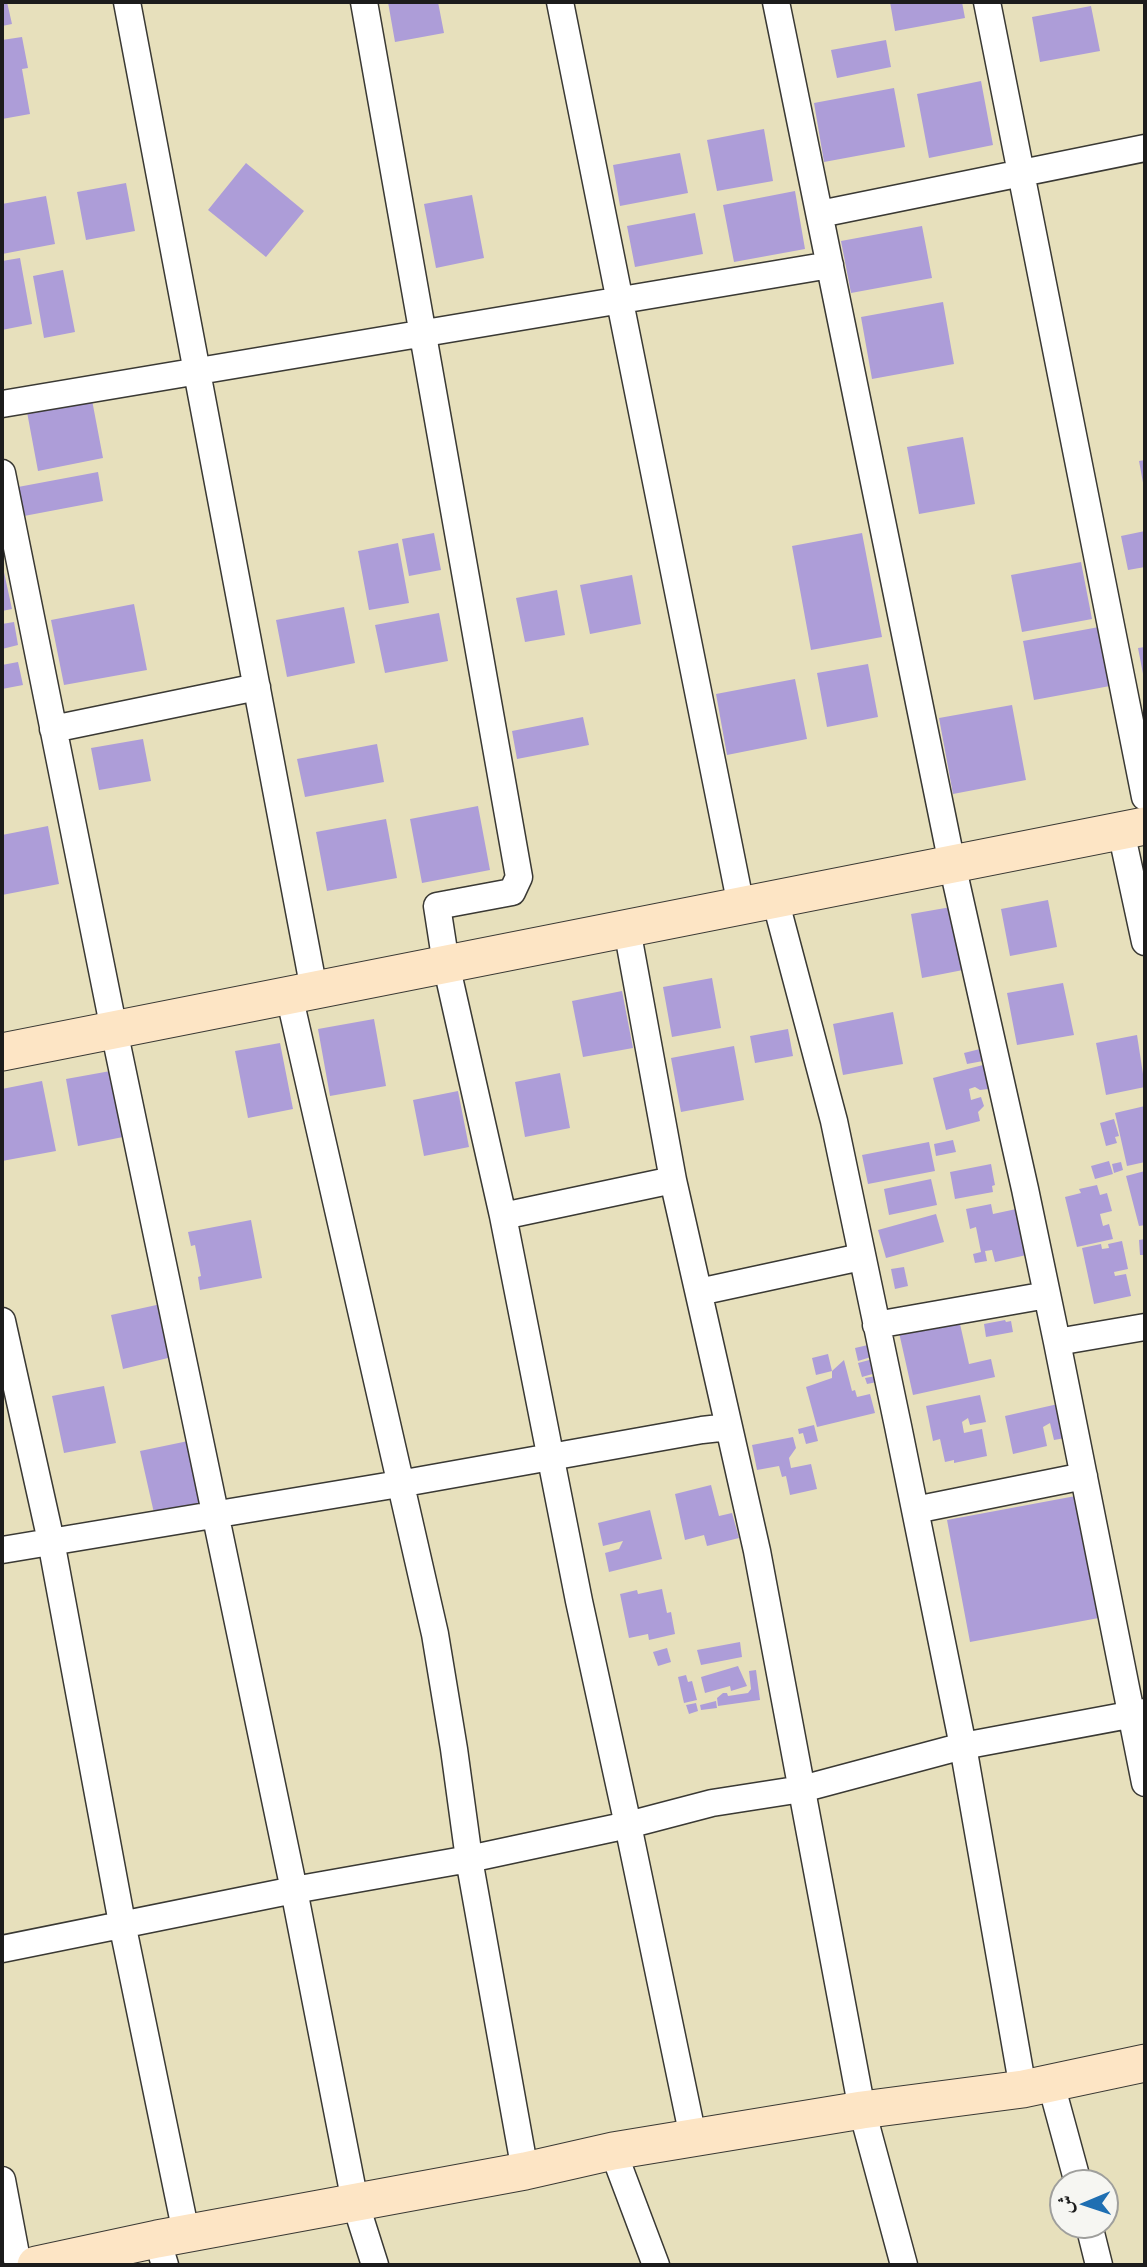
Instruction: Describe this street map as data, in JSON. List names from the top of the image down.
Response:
{
  "north": "left"
}
